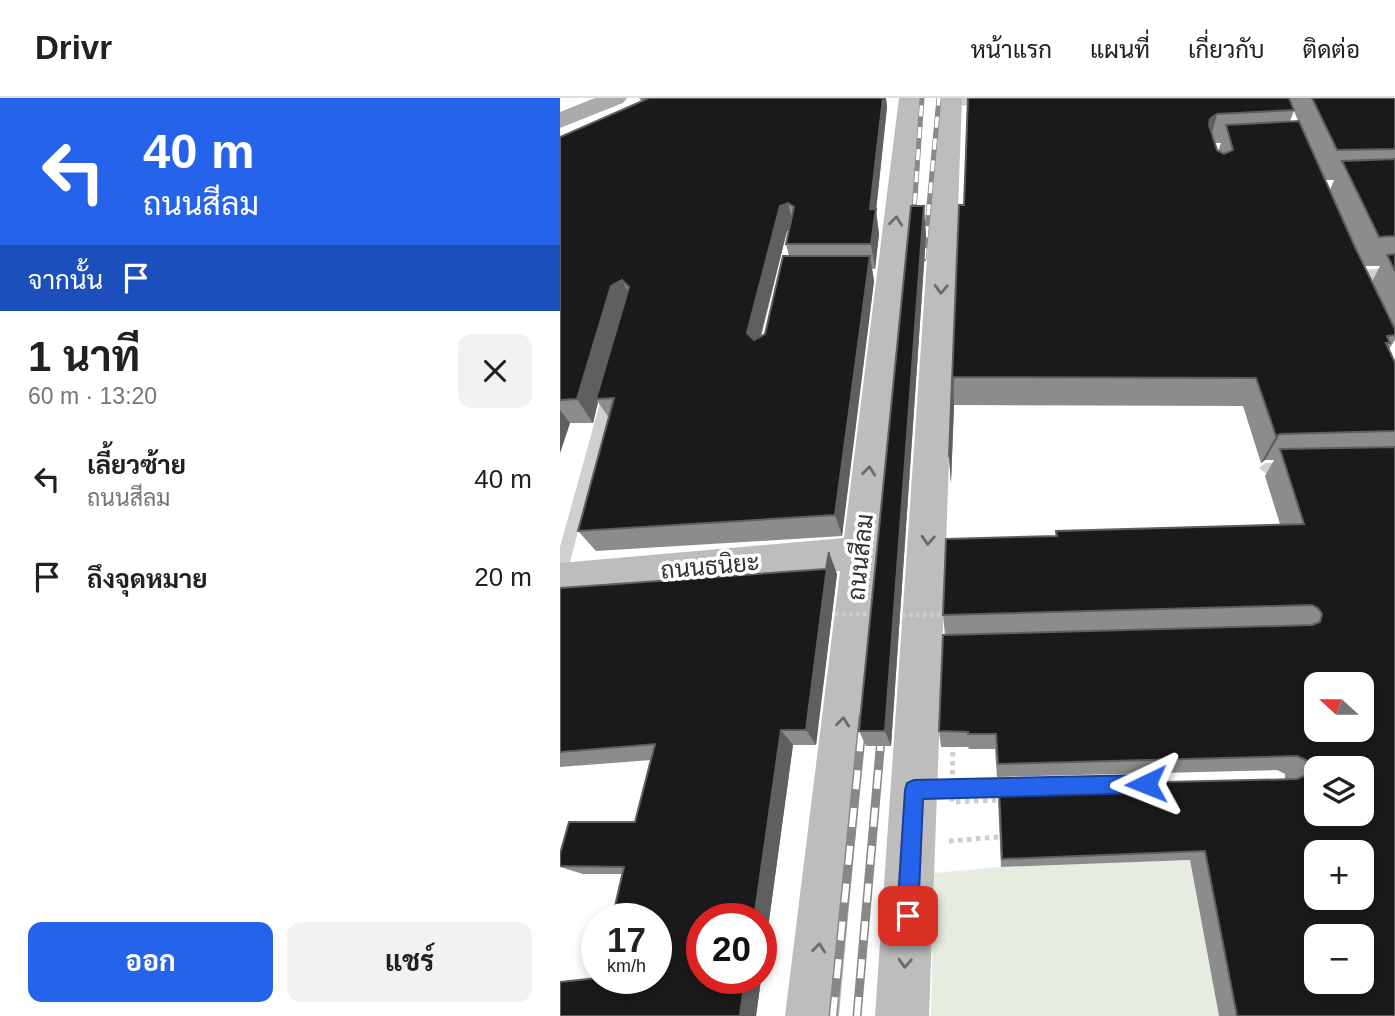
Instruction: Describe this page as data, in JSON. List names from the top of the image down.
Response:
{
  "streets": {
    "main road": ["ถนนสีลม", "ถนนธนิยะ"]
  },
  "crossings": [
    ["ถนนสีลม", "ถนนธนิยะ"]
  ],
  "north": "left",
  "page": {
    "header": "Drivr",
    "nav": [
      "หน้าแรก",
      "แผนที่",
      "เกี่ยวกับ",
      "ติดต่อ"
    ],
    "turn": ["40 m", "ถนนสีลม"],
    "then": "จากนั้น",
    "heading": ["1 นาที", "60 m · 13:20"],
    "list": [
      {
        "name": "เลี้ยวซ้าย",
        "note": "ถนนสีลม",
        "value": "40 m"
      },
      {
        "name": "ถึงจุดหมาย",
        "value": "20 m"
      }
    ],
    "map_buttons": ["+", "−"],
    "speed": "17 km/h",
    "limit": "20",
    "buttons": ["ออก", "แชร์"]
  }
}
